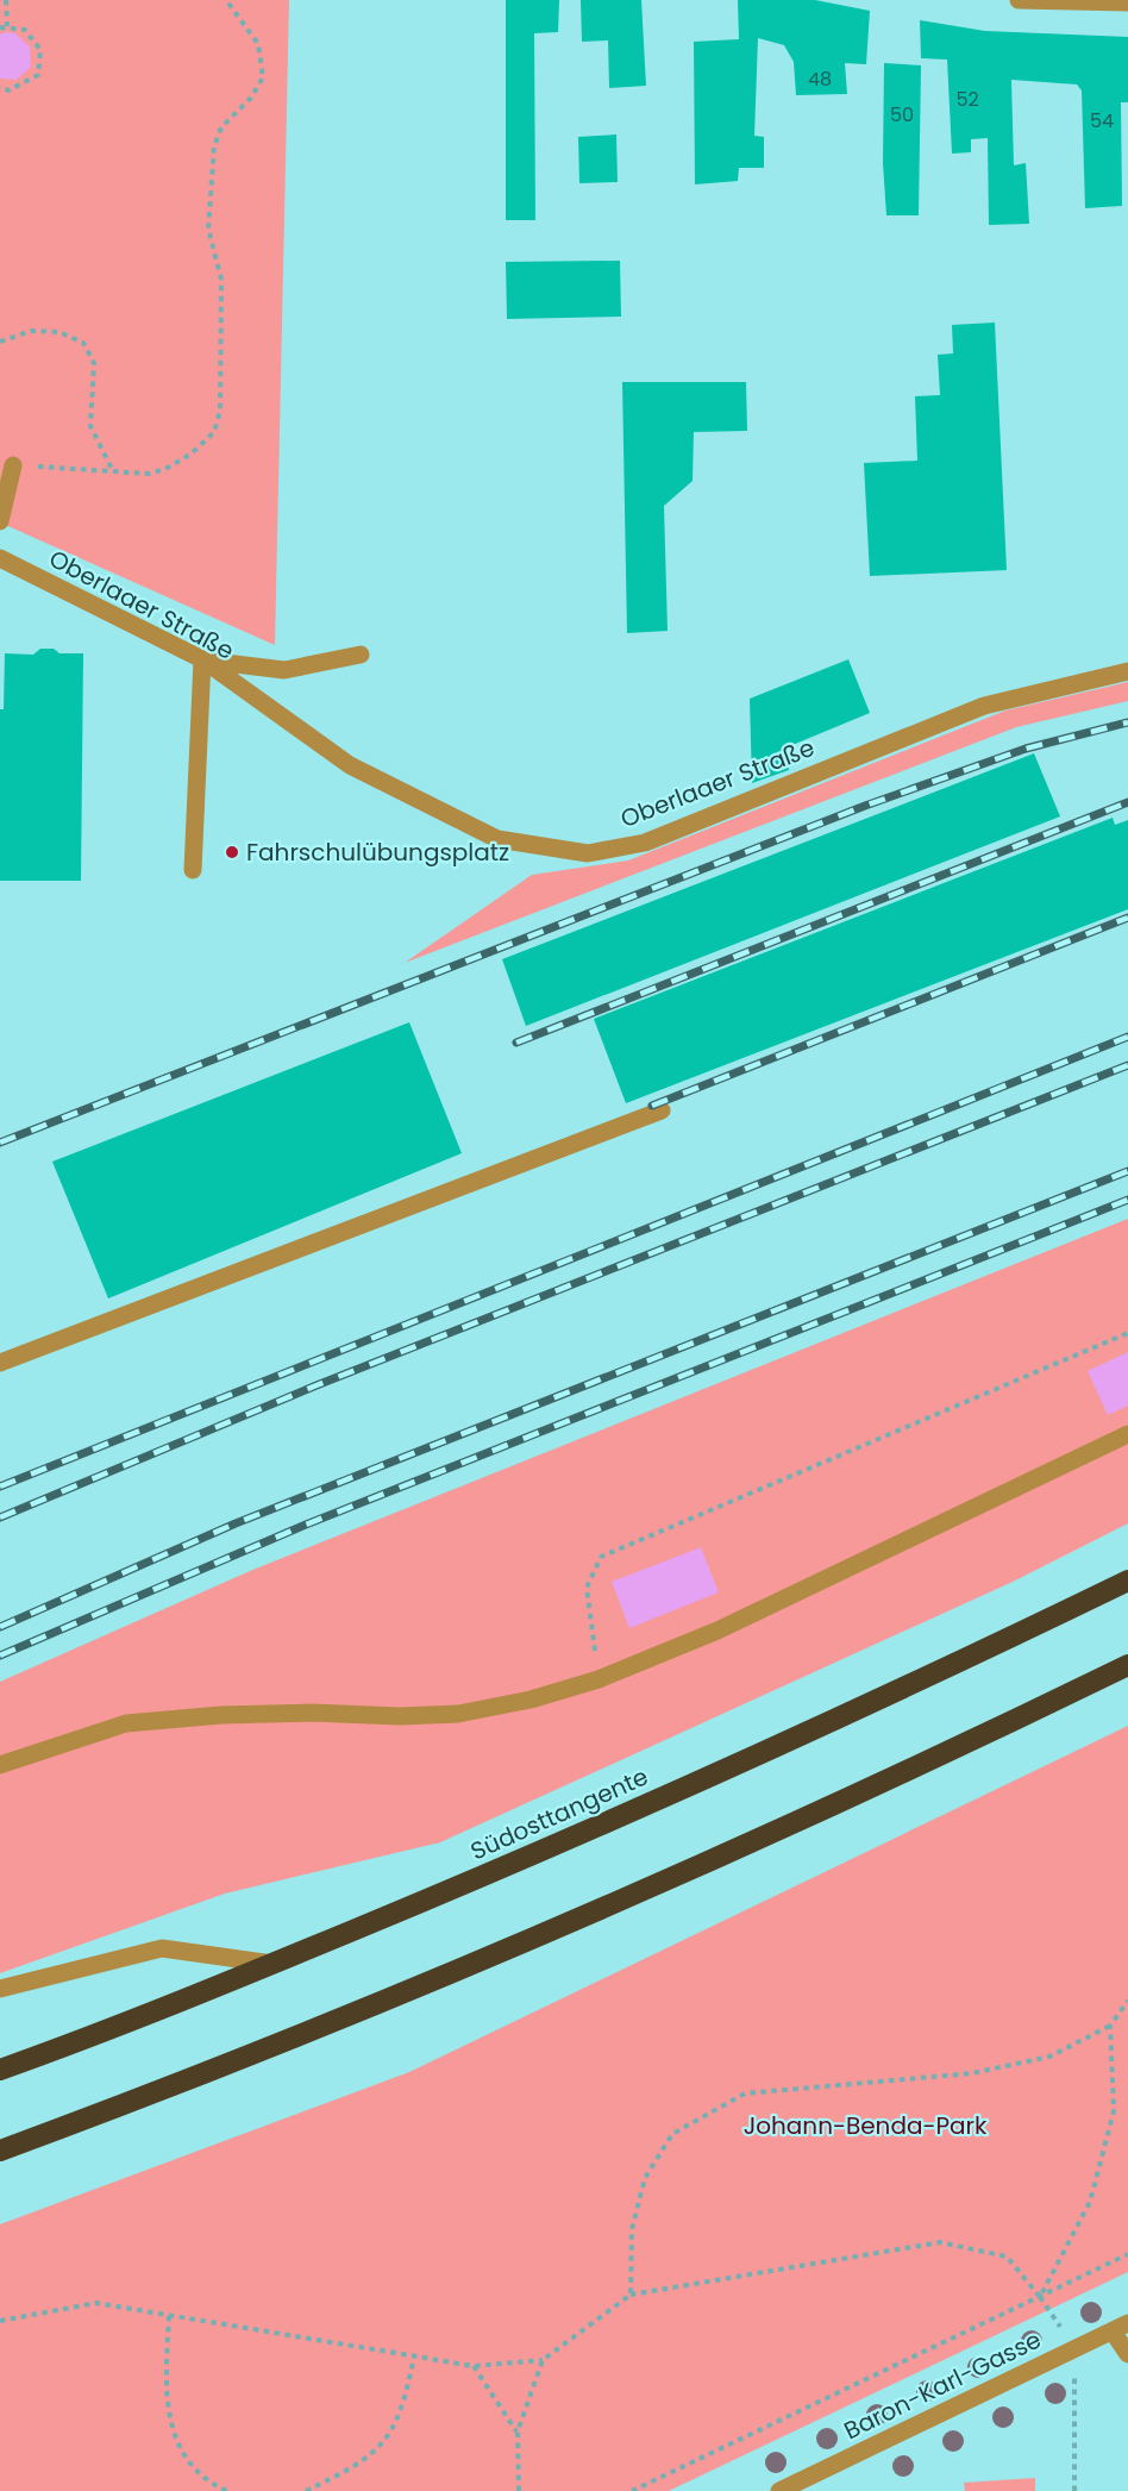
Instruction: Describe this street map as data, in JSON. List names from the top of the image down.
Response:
{
  "streets": {
    "highway": ["Südosttangente"],
    "street": ["Oberlaaer Straße", "Baron-Karl-Gasse"]
  },
  "parks": ["Johann-Benda-Park"],
  "places": ["Fahrschulübungsplatz"],
  "house_numbers": [
    "48",
    "52",
    "50",
    "54"
  ]
}
